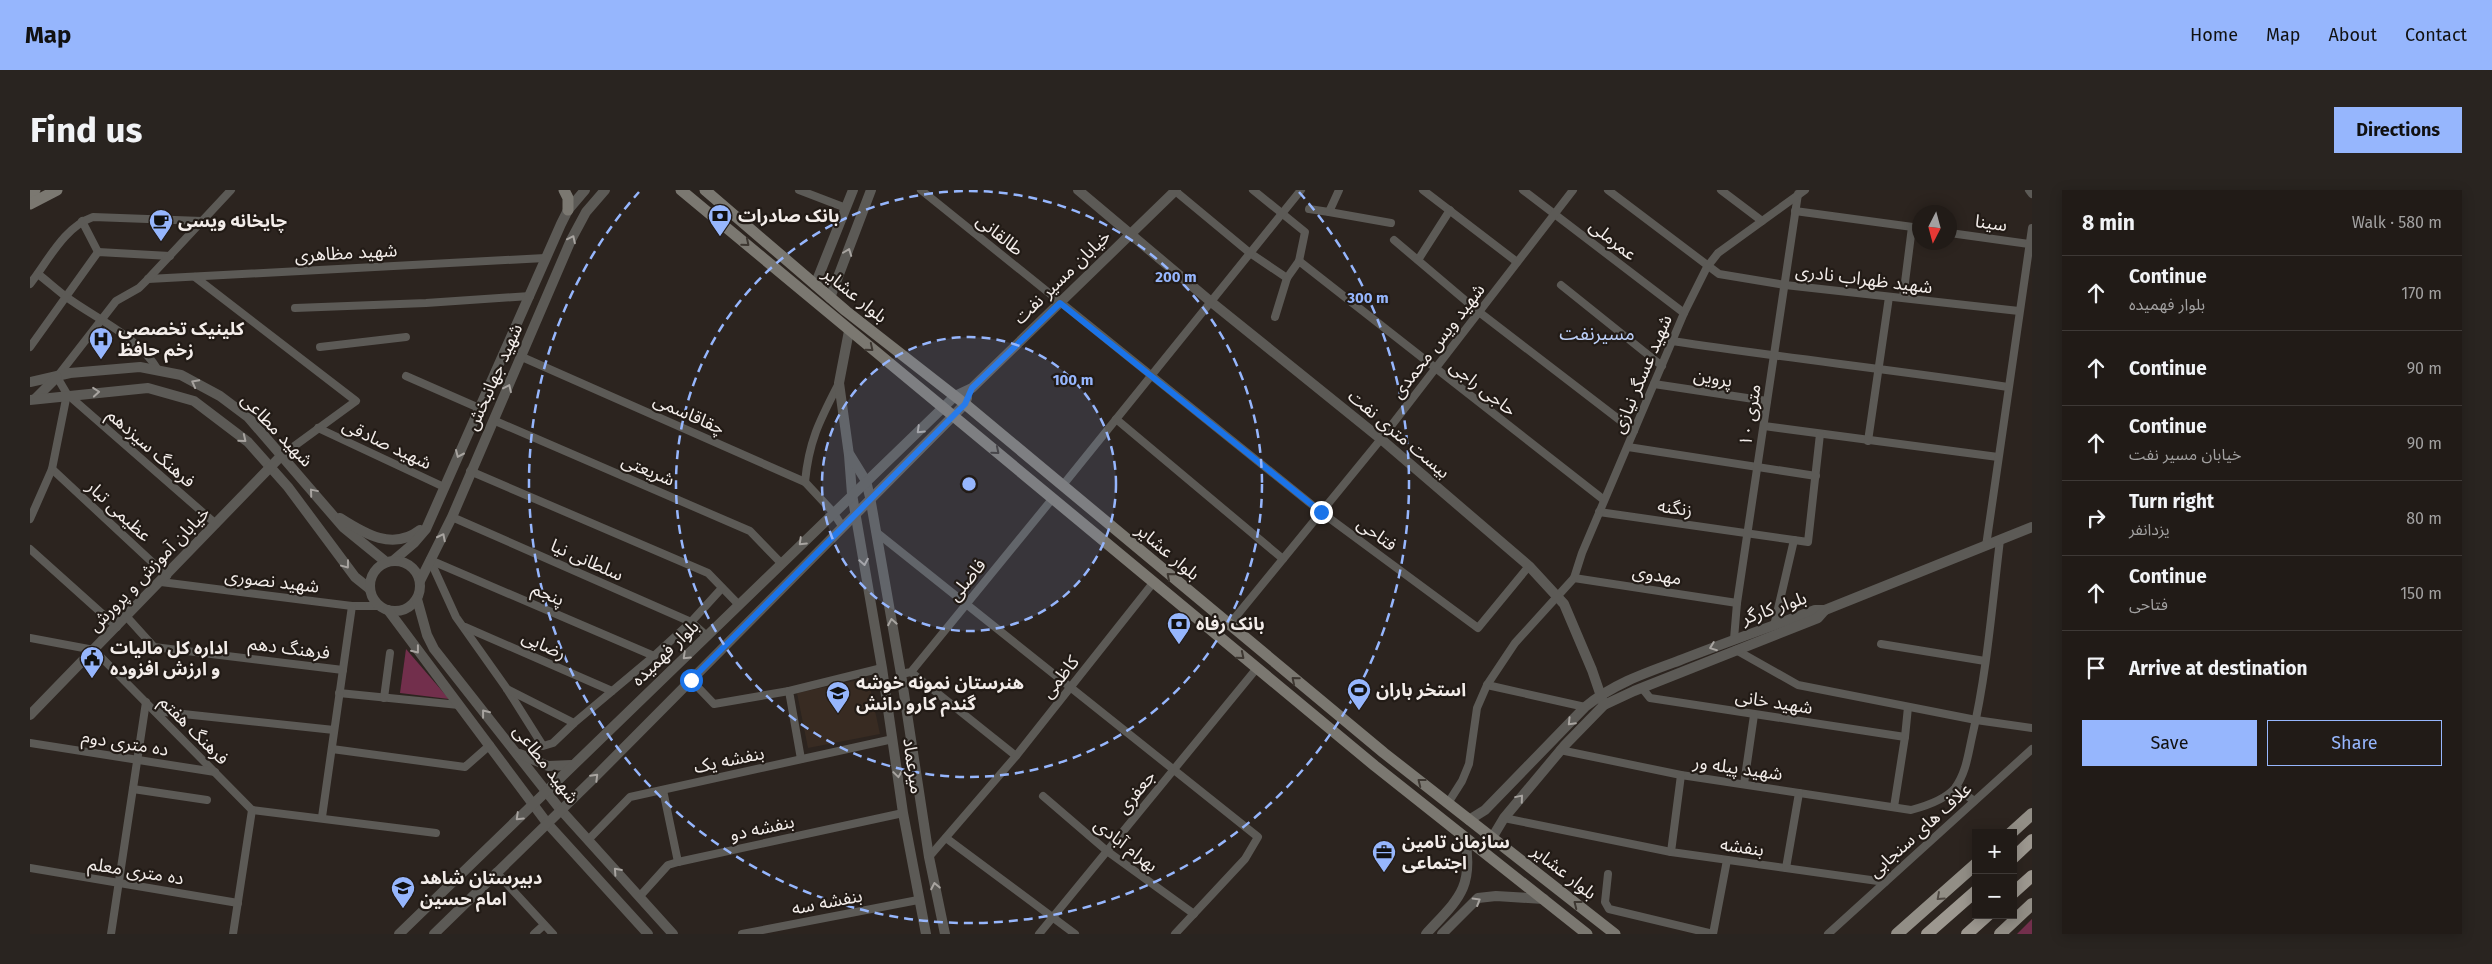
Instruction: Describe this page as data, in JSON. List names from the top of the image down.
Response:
{
  "streets": {
    "main road": ["بلوار عشایر"],
    "street": [
      "سینا",
      "طالقانی",
      "عمرملی",
      "شهید مظاهری",
      "خیابان مسیر نفت",
      "شهید ظهراب نادری",
      "شهید ویس محمدی",
      "شهید عسگر نیازی",
      "شهید جهانبخش",
      "پروین",
      "حاجی راجی",
      "چقاقاسمی",
      "۱۰ متری",
      "شهید مطاعی",
      "بیست متری نفت",
      "شهید صادقی",
      "فرهنگ سیزدهم",
      "شریعتی",
      "زنگنه",
      "عظیمی تبار",
      "فتاحی",
      "سلطانی نیا",
      "خیابان آموزش و پرورش",
      "مهدوی",
      "فاضلی",
      "شهید نصوری",
      "پنجم",
      "بلوار کارگر",
      "رضایی",
      "فرهنگ دهم",
      "بلوار فهمیده",
      "کاظمی",
      "شهید خانی",
      "فرهنگ هفتم",
      "ده متری دوم",
      "بنفشه یک",
      "میرعماد",
      "شهید پیله ور",
      "جعفری",
      "بنفشه دو",
      "علاف های سنجابی",
      "بهرام آبادی",
      "بنفشه",
      "ده متری معلم",
      "بنفشه سه"
    ]
  },
  "crossings": [
    ["طالقانی", "خیابان مسیر نفت"],
    ["طالقانی", "فتاحی"],
    ["عمرملی", "شهید ویس محمدی"],
    ["عمرملی", "شهید عسگر نیازی"],
    ["شهید مظاهری", "شهید جهانبخش"],
    ["خیابان مسیر نفت", "بلوار عشایر"],
    ["خیابان مسیر نفت", "بیست متری نفت"],
    ["خیابان مسیر نفت", "بلوار فهمیده"],
    ["شهید ظهراب نادری", "شهید عسگر نیازی"],
    ["شهید ظهراب نادری", "۱۰ متری"],
    ["بلوار عشایر", "شهید ویس محمدی"],
    ["بلوار عشایر", "شهید عسگر نیازی"],
    ["بلوار عشایر", "فاضلی"],
    ["بلوار عشایر", "بلوار کارگر"],
    ["بلوار عشایر", "بلوار فهمیده"],
    ["بلوار عشایر", "کاظمی"],
    ["بلوار عشایر", "میرعماد"],
    ["بلوار عشایر", "جعفری"],
    ["شهید ویس محمدی", "حاجی راجی"],
    ["شهید ویس محمدی", "بیست متری نفت"],
    ["شهید ویس محمدی", "فتاحی"],
    ["شهید عسگر نیازی", "پروین"],
    ["شهید عسگر نیازی", "حاجی راجی"],
    ["شهید عسگر نیازی", "۱۰ متری"],
    ["شهید عسگر نیازی", "بیست متری نفت"],
    ["شهید عسگر نیازی", "زنگنه"],
    ["شهید عسگر نیازی", "مهدوی"],
    ["شهید جهانبخش", "چقاقاسمی"],
    ["شهید جهانبخش", "شهید مطاعی"],
    ["شهید جهانبخش", "شهید صادقی"],
    ["شهید جهانبخش", "شریعتی"],
    ["شهید جهانبخش", "سلطانی نیا"],
    ["شهید جهانبخش", "شهید نصوری"],
    ["شهید جهانبخش", "پنجم"],
    ["پروین", "۱۰ متری"],
    ["چقاقاسمی", "بلوار فهمیده"],
    ["۱۰ متری", "زنگنه"],
    ["۱۰ متری", "مهدوی"],
    ["۱۰ متری", "بلوار کارگر"],
    ["شهید مطاعی", "فرهنگ سیزدهم"],
    ["شهید مطاعی", "خیابان آموزش و پرورش"],
    ["شهید مطاعی", "شهید نصوری"],
    ["شهید مطاعی", "بلوار فهمیده"],
    ["شهید مطاعی", "بنفشه یک"],
    ["شهید مطاعی", "بنفشه دو"],
    ["بیست متری نفت", "فتاحی"],
    ["بیست متری نفت", "بلوار کارگر"],
    ["فرهنگ سیزدهم", "خیابان آموزش و پرورش"],
    ["شریعتی", "بلوار فهمیده"],
    ["عظیمی تبار", "خیابان آموزش و پرورش"],
    ["عظیمی تبار", "شهید نصوری"],
    ["سلطانی نیا", "بلوار فهمیده"],
    ["خیابان آموزش و پرورش", "شهید نصوری"],
    ["خیابان آموزش و پرورش", "فرهنگ دهم"],
    ["خیابان آموزش و پرورش", "فرهنگ هفتم"],
    ["فاضلی", "میرعماد"],
    ["بلوار کارگر", "شهید خانی"],
    ["بلوار کارگر", "شهید پیله ور"],
    ["بلوار کارگر", "بنفشه"],
    ["بلوار فهمیده", "میرعماد"],
    ["کاظمی", "میرعماد"],
    ["فرهنگ هفتم", "ده متری دوم"],
    ["بنفشه یک", "میرعماد"],
    ["میرعماد", "بنفشه دو"],
    ["میرعماد", "بنفشه سه"],
    ["جعفری", "بهرام آبادی"],
    ["علاف های سنجابی", "بنفشه"]
  ],
  "districts": ["مسیرنفت"],
  "places": {
    "bank": ["بانک صادرات", "بانک رفاه"],
    "cafe": ["چایخانه ویسی"],
    "hospital": ["کلینیک تخصصی زخم حافظ"],
    "public building": ["اداره کل مالیات و ارزش افزوده"],
    "sports": ["استخر باران"],
    "school or university": ["هنرستان نمونه خوشه گندم کارو دانش", "دبیرستان شاهد امام حسین"],
    "office": ["سازمان تامین اجتماعی"]
  },
  "north": "bottom",
  "page": {
    "header": "Map",
    "nav": [
      "Home",
      "Map",
      "About",
      "Contact"
    ],
    "buttons": [
      "Directions",
      ["Save", "Share"]
    ],
    "title": "Find us",
    "heading": ["8 min", "Walk · 580 m"],
    "list": [
      ["Continue", "بلوار فهمیده", "170 m"],
      ["Continue", "90 m"],
      ["Continue", "خیابان مسیر نفت", "90 m"],
      ["Turn right", "یزدانفر", "80 m"],
      ["Continue", "فتاحی", "150 m"],
      "Arrive at destination"
    ],
    "map_buttons": ["+", "−"]
  },
  "rings": ["200 m", "300 m", "100 m"]
}
